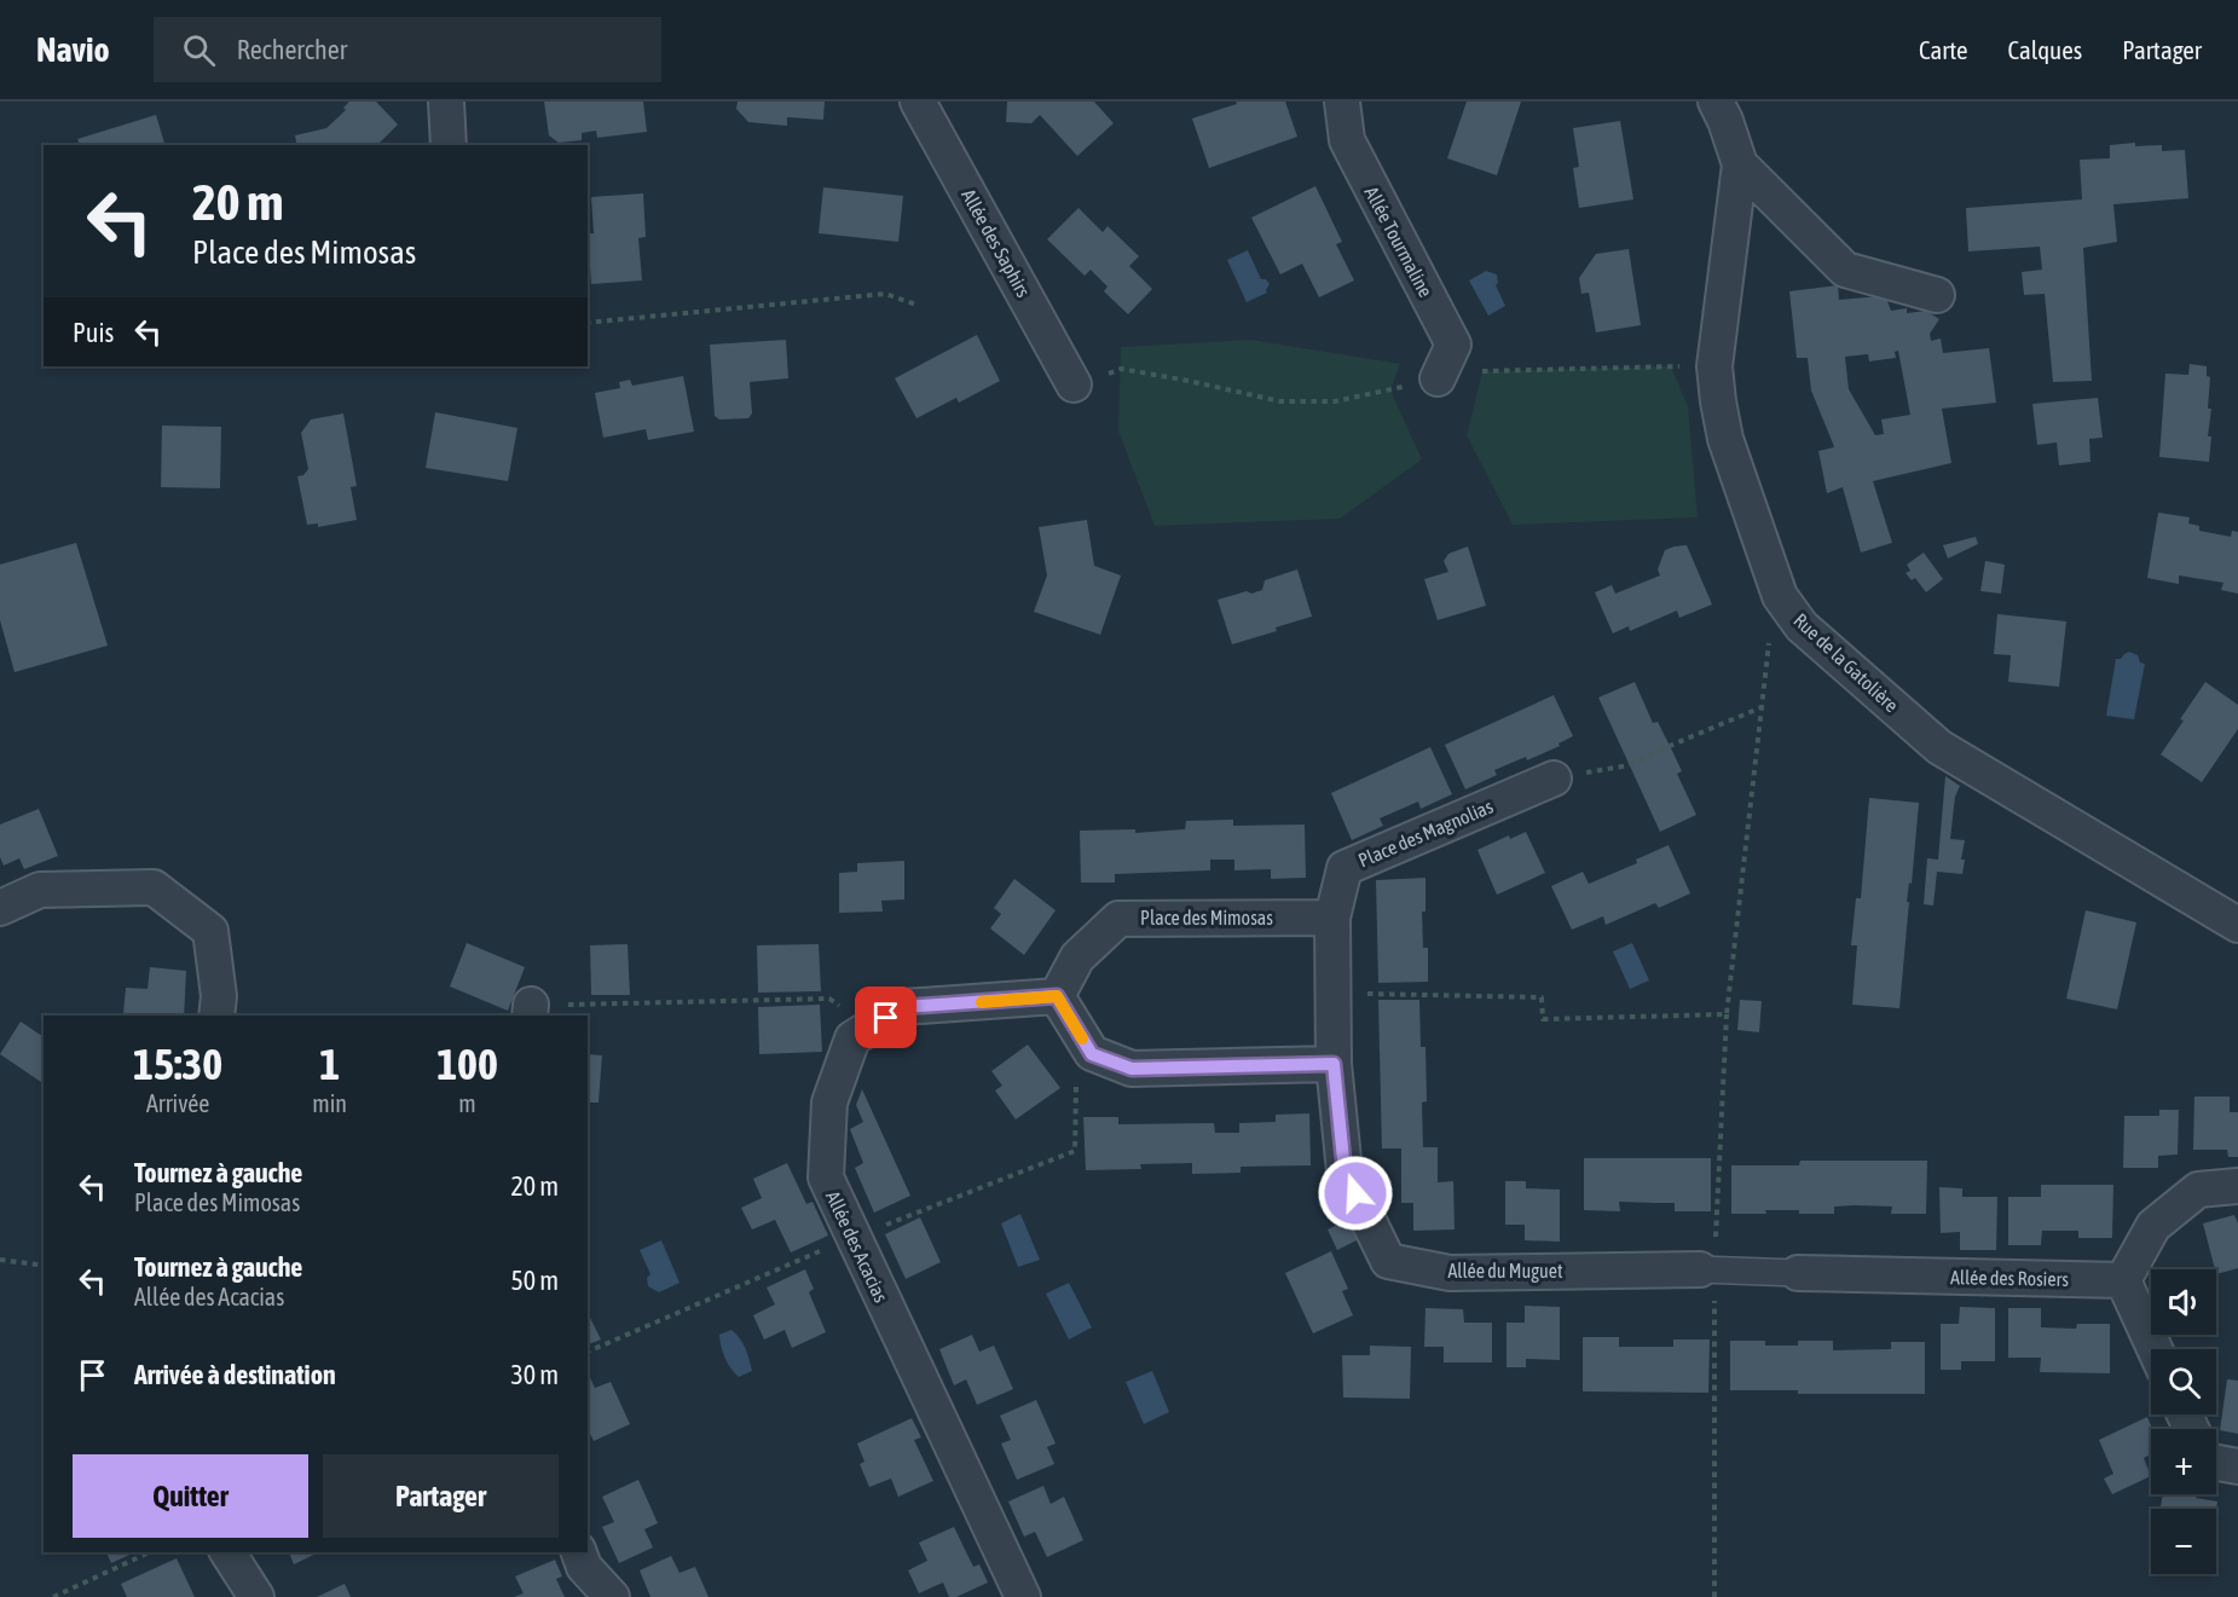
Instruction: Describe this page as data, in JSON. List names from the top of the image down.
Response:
{
  "streets": {
    "street": [
      "Allée Tourmaline",
      "Allée des Saphirs",
      "Rue de la Gatolière",
      "Place des Magnolias",
      "Place des Mimosas",
      "Allée des Acacias",
      "Allée du Muguet",
      "Allée des Rosiers"
    ]
  },
  "crossings": [
    ["Place des Magnolias", "Place des Mimosas"],
    ["Place des Mimosas", "Allée des Acacias"]
  ],
  "page": {
    "header": "Navio",
    "search": "Rechercher",
    "nav": ["Carte", "Calques", "Partager"],
    "turn": ["20 m", "Place des Mimosas"],
    "then": "Puis",
    "eta": [
      "15:30",
      "Arrivée",
      "1",
      "min",
      "100",
      "m"
    ],
    "list": [
      {
        "name": "Tournez à gauche",
        "note": "Place des Mimosas",
        "value": "20 m"
      },
      {
        "name": "Tournez à gauche",
        "note": "Allée des Acacias",
        "value": "50 m"
      },
      {
        "name": "Arrivée à destination",
        "value": "30 m"
      }
    ],
    "map_buttons": ["+", "−"],
    "buttons": ["Quitter", "Partager"]
  }
}
